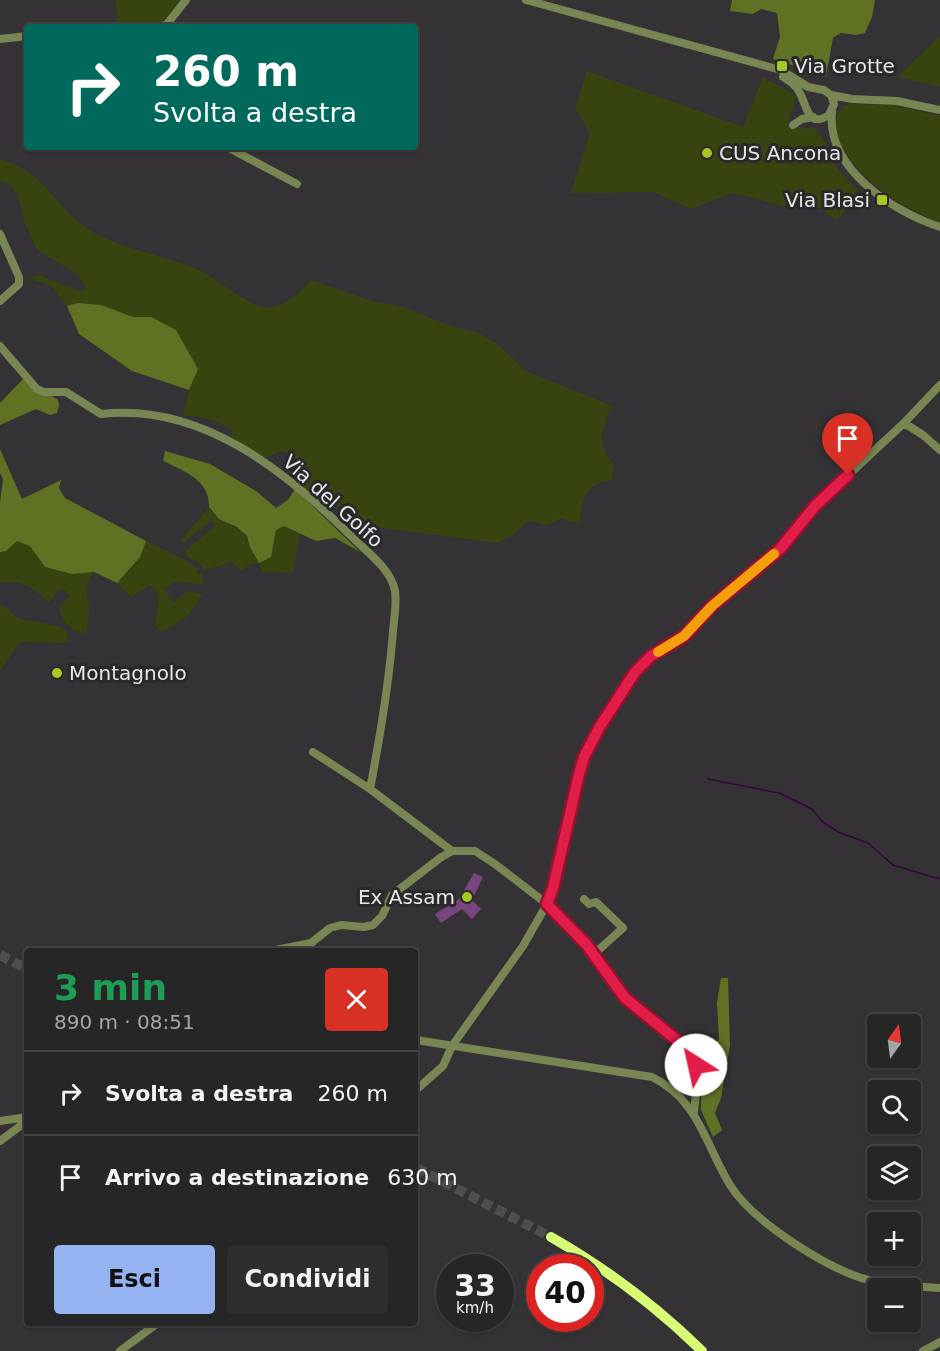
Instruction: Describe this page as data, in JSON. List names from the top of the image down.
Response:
{
  "streets": {
    "street": ["Via del Golfo"]
  },
  "places": {
    "transit": ["Via Grotte", "Via Blasi"],
    "other": ["CUS Ancona", "Montagnolo", "Ex Assam"]
  },
  "north": "top",
  "page": {
    "turn": ["260 m", "Svolta a destra"],
    "heading": ["3 min", "890 m · 08:51"],
    "map_buttons": ["+", "−"],
    "list": [
      {
        "name": "Svolta a destra",
        "value": "260 m"
      },
      {
        "name": "Arrivo a destinazione",
        "value": "630 m"
      }
    ],
    "buttons": ["Esci", "Condividi"],
    "speed": "33 km/h",
    "limit": "40"
  }
}
